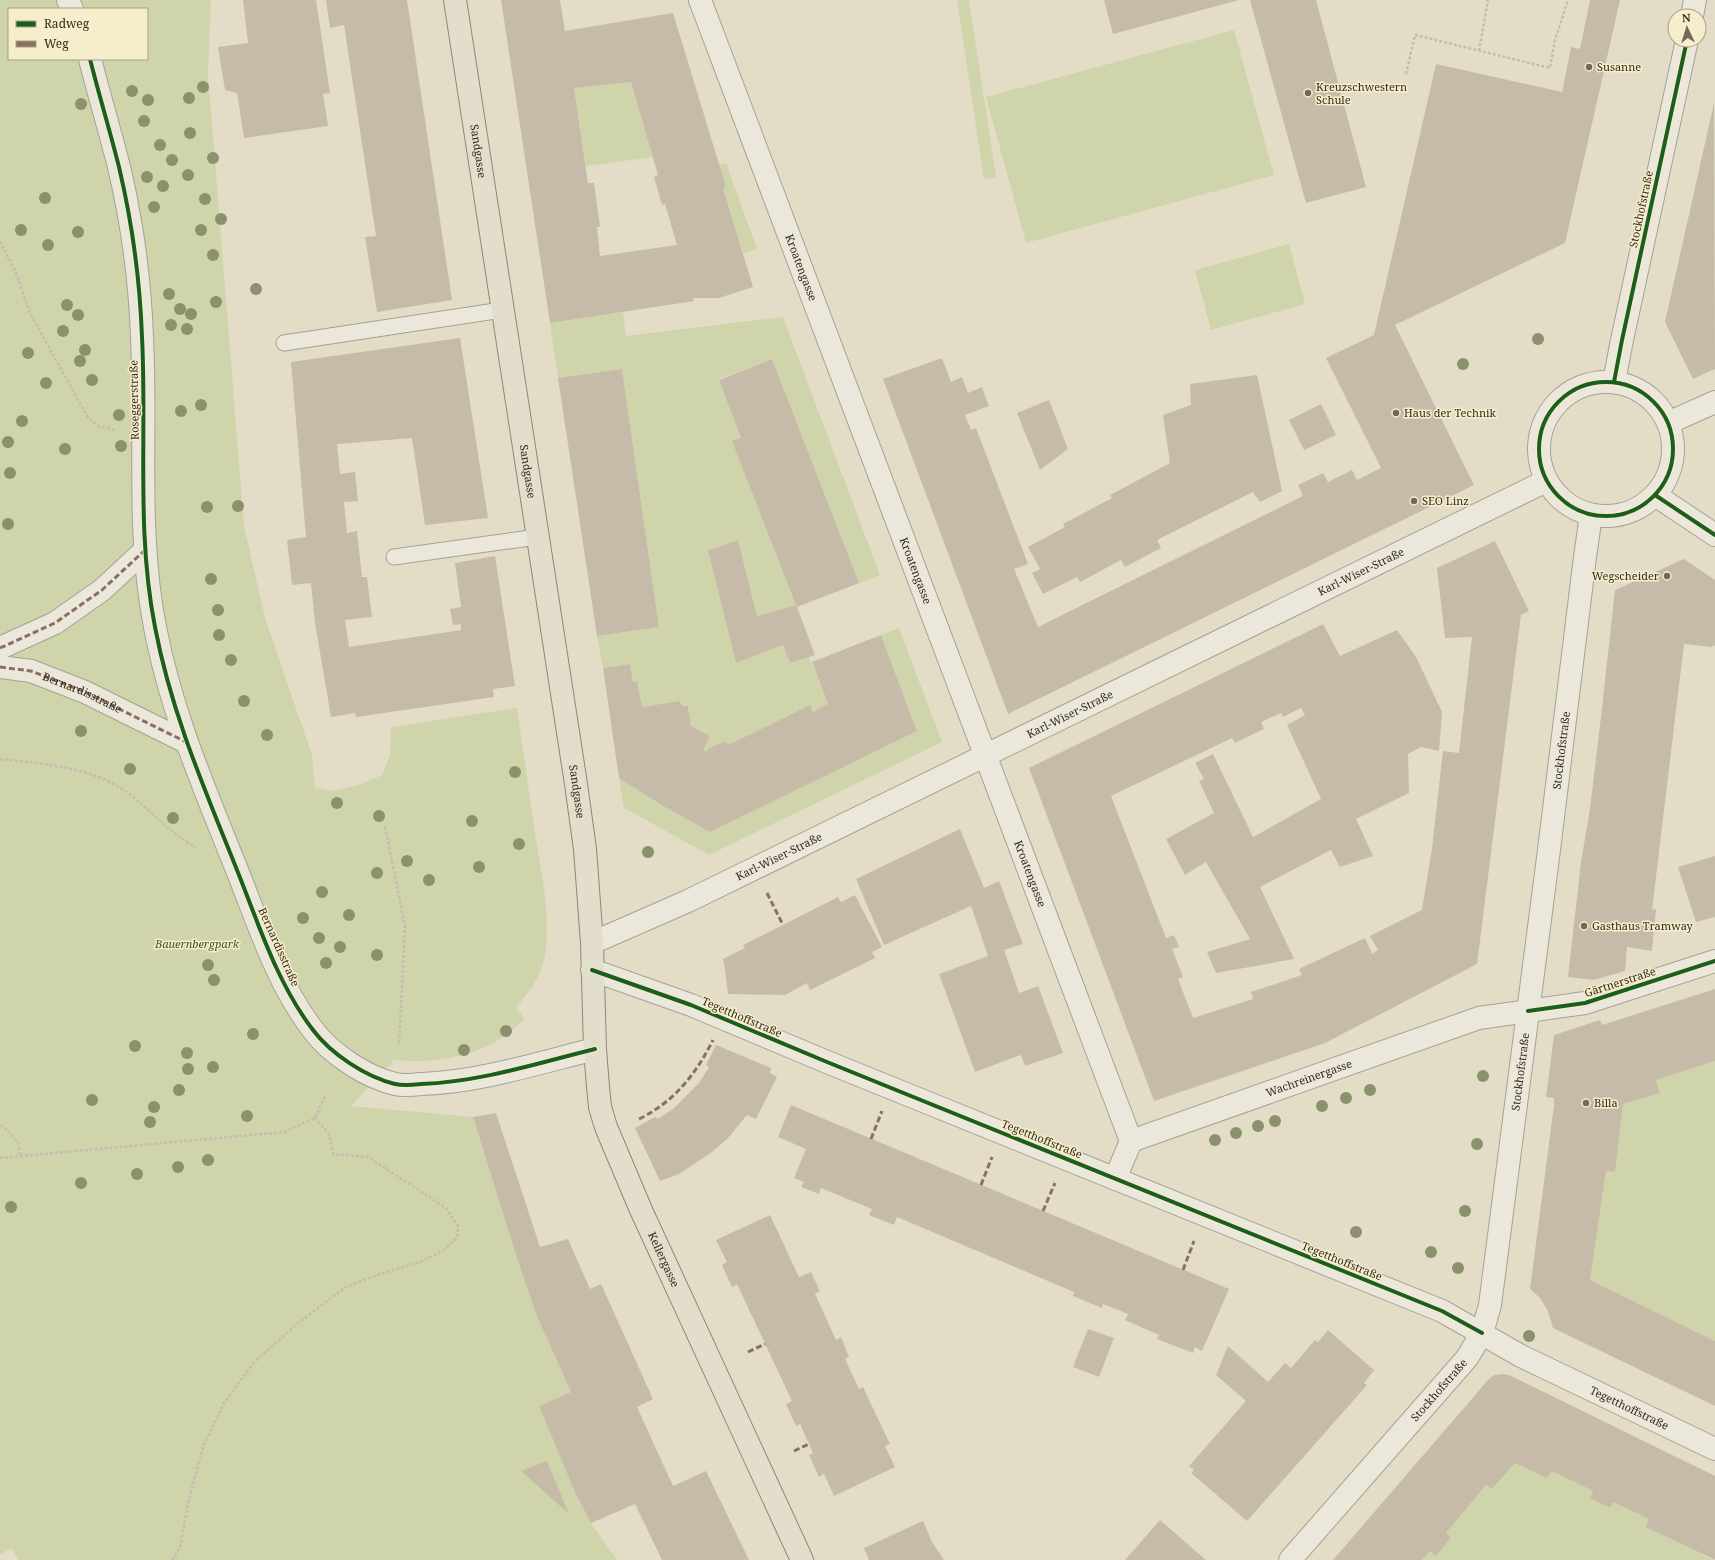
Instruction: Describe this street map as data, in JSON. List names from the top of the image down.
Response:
{
  "streets": {
    "main road": ["Sandgasse", "Kellergasse"],
    "street": [
      "Stockhofstraße",
      "Kroatengasse",
      "Roseggerstraße",
      "Karl-Wiser-Straße",
      "Bernardisstraße",
      "Gärtnerstraße",
      "Tegetthoffstraße",
      "Wachreinergasse"
    ]
  },
  "crossings": [
    ["Sandgasse", "Karl-Wiser-Straße"],
    ["Sandgasse", "Kellergasse"],
    ["Stockhofstraße", "Karl-Wiser-Straße"],
    ["Stockhofstraße", "Gärtnerstraße"],
    ["Stockhofstraße", "Tegetthoffstraße"],
    ["Stockhofstraße", "Wachreinergasse"],
    ["Kroatengasse", "Karl-Wiser-Straße"],
    ["Kroatengasse", "Wachreinergasse"],
    ["Roseggerstraße", "Bernardisstraße"],
    ["Karl-Wiser-Straße", "Kellergasse"],
    ["Bernardisstraße", "Kellergasse"],
    ["Gärtnerstraße", "Wachreinergasse"],
    ["Tegetthoffstraße", "Kellergasse"]
  ],
  "parks": ["Bauernbergpark"],
  "places": [
    "Susanne",
    "Kreuzschwestern Schule",
    "Haus der Technik",
    "SEO Linz",
    "Wegscheider",
    "Gasthaus Tramway",
    "Billa"
  ],
  "legend": ["Radweg", "Weg"],
  "north": "top"
}
